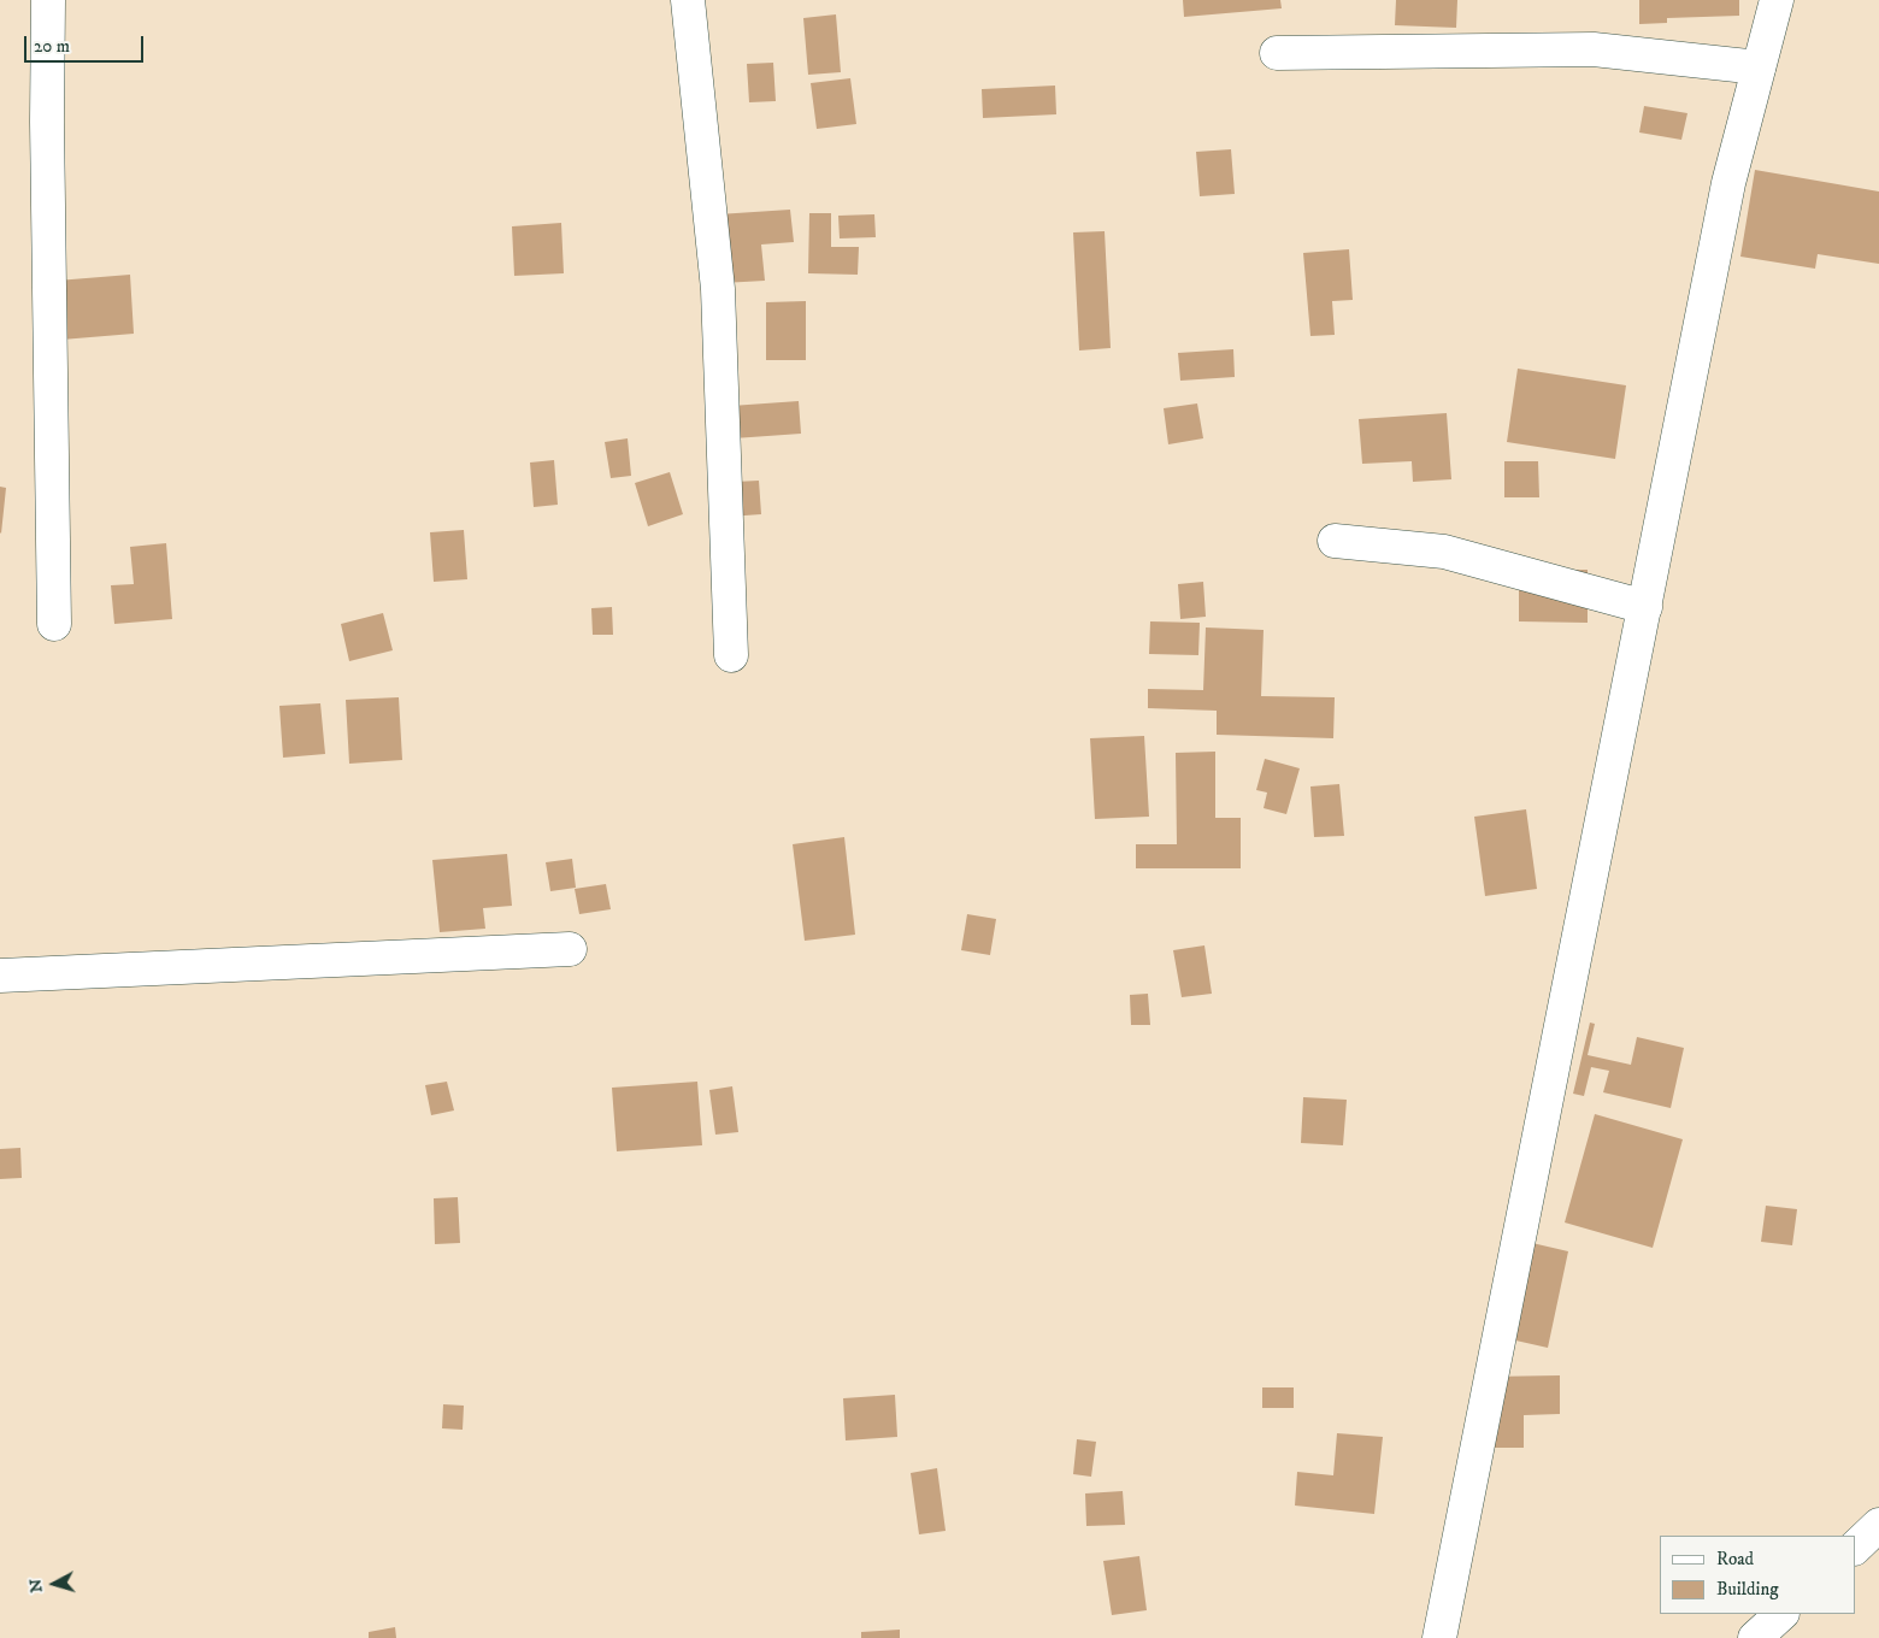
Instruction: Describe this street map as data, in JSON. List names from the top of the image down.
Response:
{
  "legend": ["Road", "Building"],
  "scale_bar": "20 m",
  "north": "left"
}
